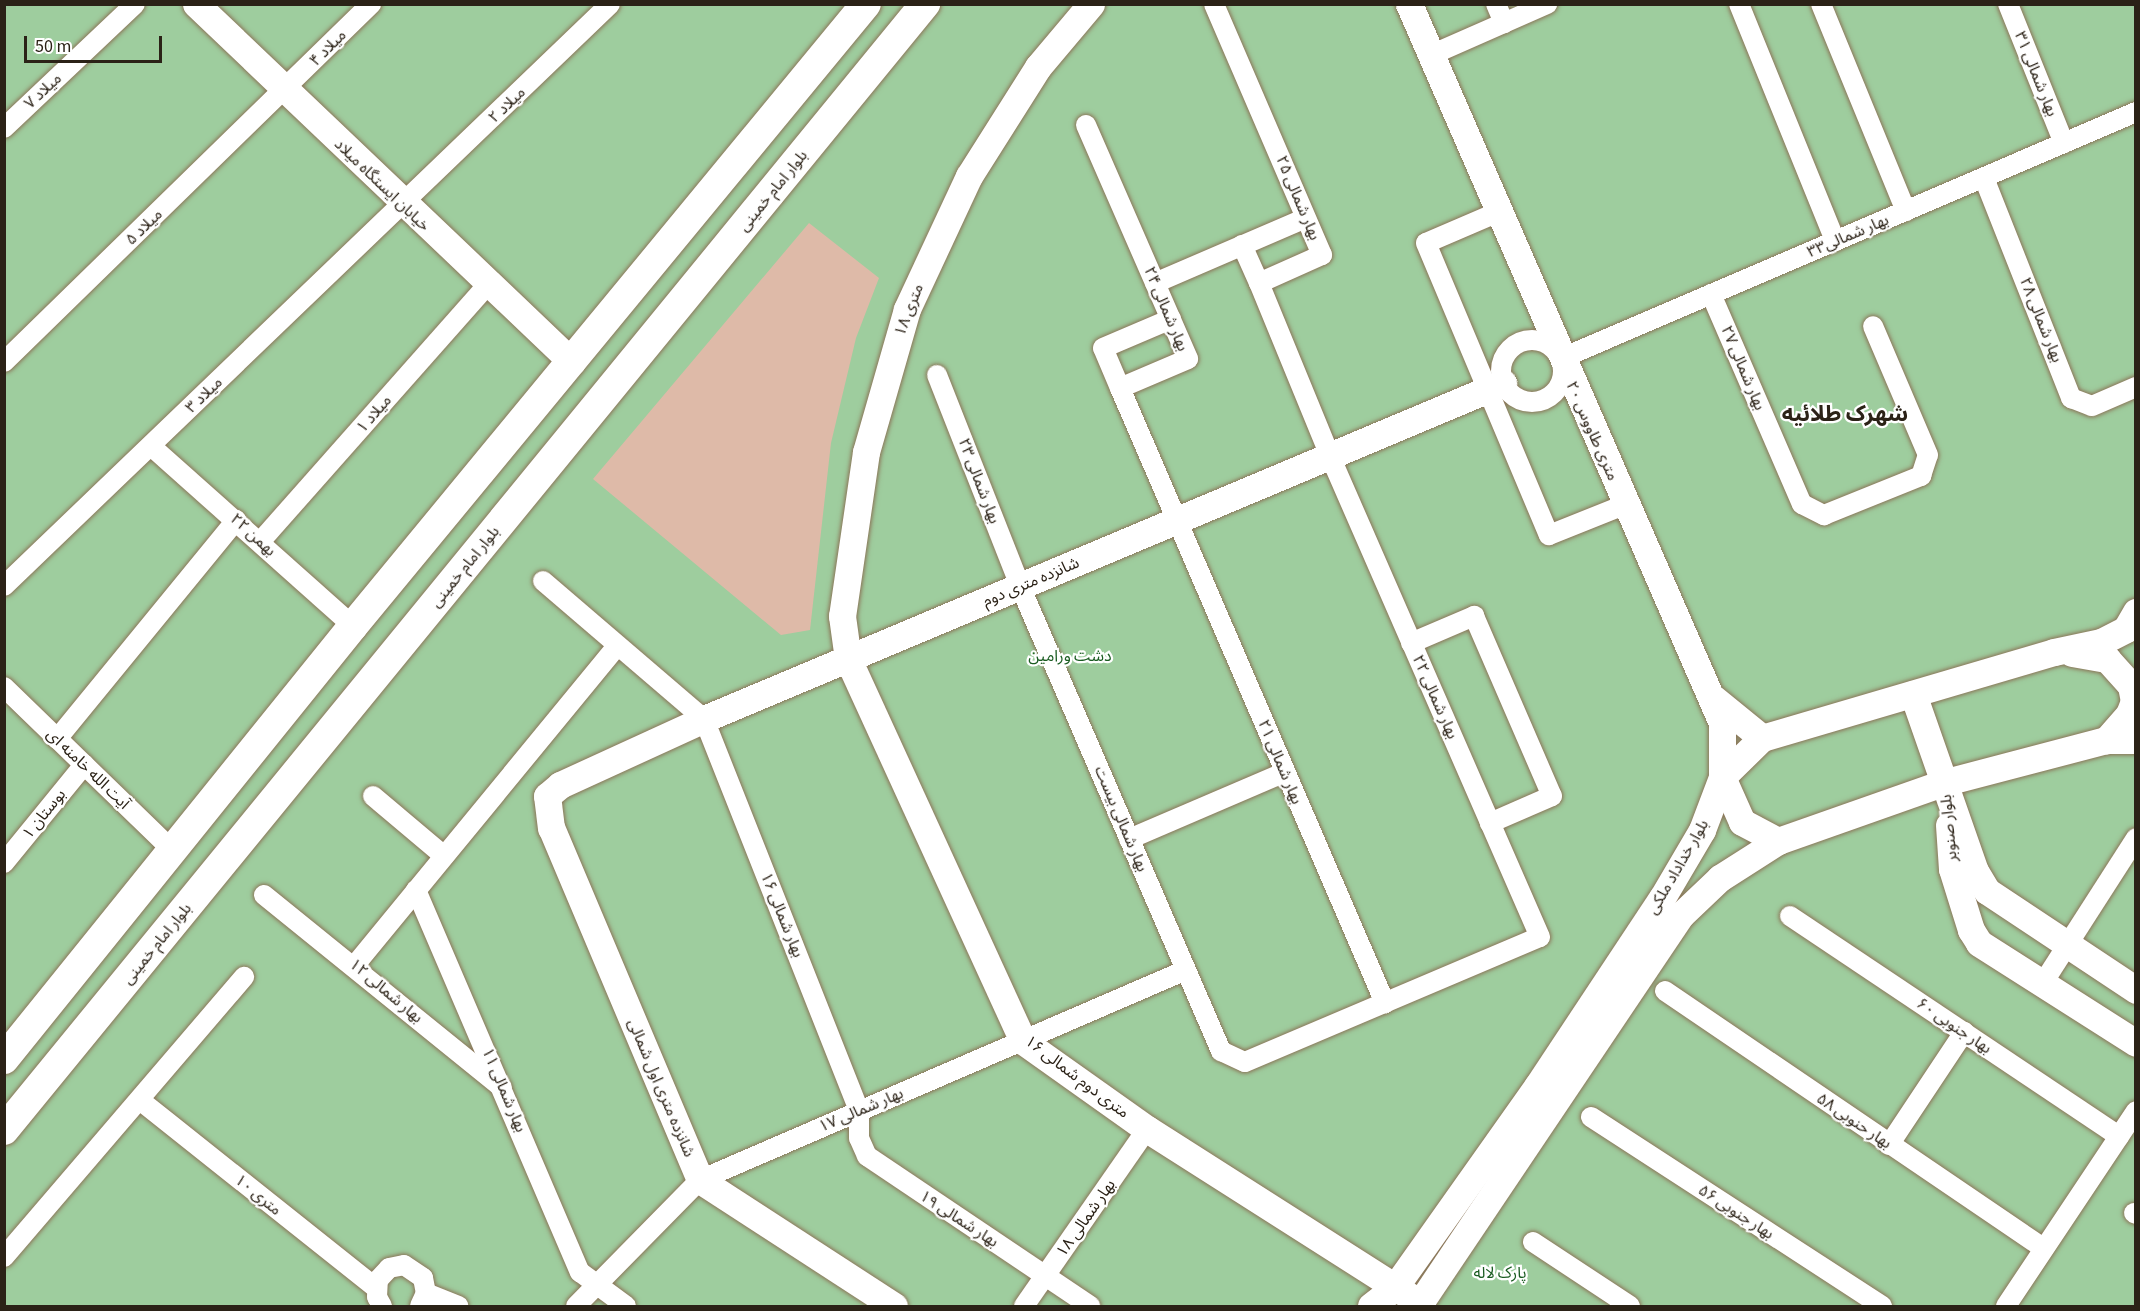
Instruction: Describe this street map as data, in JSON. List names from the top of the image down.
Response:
{
  "streets": {
    "main road": ["بلوار امام خمینی"],
    "street": [
      "میلاد ۴",
      "بهار شمالی ۳۱",
      "میلاد ۷",
      "میلاد ۲",
      "خیابان ایستگاه میلاد",
      "بهار شمالی ۲۵",
      "میلاد ۵",
      "بهار شمالی۳۳",
      "بهار شمالی ۲۴",
      "۱۸ متری",
      "بهار شمالی ۲۸",
      "بهار شمالی ۲۷",
      "میلاد ۳",
      "میلاد ۱",
      "۲۰ متری طاووس",
      "بهار شمالی ۲۳",
      "۲۲ بهمن",
      "شانزده متری دوم",
      "بهار شمالی ۲۲",
      "بهار شمالی ۲۱",
      "آیت الله خامنه ای",
      "بوستان ۱",
      "بهار شمالی بیست",
      "بلوار صنوبر",
      "بلوار خداداد ملکی",
      "بهار شمالی ۱۶",
      "بهار شمالی ۱۲",
      "بهار جنوبی ۶۰",
      "۱۶ متری دوم شمالی",
      "شانزده متری اول شمالی",
      "بهار شمالی ۱۱",
      "بهار شمالی ۱۷",
      "بهار حنوبی ۵۸",
      "۱۰ متری",
      "بهار جنوبی ۵۶",
      "بهار شمالی ۱۸",
      "بهار شمالی ۱۹"
    ]
  },
  "crossings": [
    ["میلاد ۴", "خیابان ایستگاه میلاد"],
    ["میلاد ۴", "میلاد ۵"],
    ["بهار شمالی ۳۱", "بهار شمالی۳۳"],
    ["میلاد ۲", "خیابان ایستگاه میلاد"],
    ["میلاد ۲", "میلاد ۳"],
    ["خیابان ایستگاه میلاد", "میلاد ۵"],
    ["خیابان ایستگاه میلاد", "میلاد ۳"],
    ["خیابان ایستگاه میلاد", "میلاد ۱"],
    ["بهار شمالی۳۳", "بهار شمالی ۲۸"],
    ["بهار شمالی۳۳", "بهار شمالی ۲۷"],
    ["بهار شمالی۳۳", "۲۰ متری طاووس"],
    ["بهار شمالی۳۳", "شانزده متری دوم"],
    ["۱۸ متری", "شانزده متری دوم"],
    ["۱۸ متری", "۱۶ متری دوم شمالی"],
    ["میلاد ۳", "۲۲ بهمن"],
    ["میلاد ۱", "۲۲ بهمن"],
    ["۲۰ متری طاووس", "شانزده متری دوم"],
    ["۲۰ متری طاووس", "بلوار خداداد ملکی"],
    ["بهار شمالی ۲۳", "شانزده متری دوم"],
    ["بهار شمالی ۲۳", "بهار شمالی بیست"],
    ["شانزده متری دوم", "بهار شمالی ۲۲"],
    ["شانزده متری دوم", "بهار شمالی ۲۱"],
    ["شانزده متری دوم", "بهار شمالی بیست"],
    ["شانزده متری دوم", "بهار شمالی ۱۶"],
    ["شانزده متری دوم", "۱۶ متری دوم شمالی"],
    ["شانزده متری دوم", "شانزده متری اول شمالی"],
    ["بهار شمالی ۲۲", "بهار شمالی ۲۱"],
    ["بهار شمالی ۲۲", "بهار شمالی بیست"],
    ["بهار شمالی ۲۱", "بهار شمالی بیست"],
    ["آیت الله خامنه ای", "بوستان ۱"],
    ["بهار شمالی بیست", "بهار شمالی ۱۷"],
    ["بلوار صنوبر", "بلوار خداداد ملکی"],
    ["بلوار خداداد ملکی", "۱۶ متری دوم شمالی"],
    ["بهار شمالی ۱۶", "بهار شمالی ۱۷"],
    ["بهار شمالی ۱۶", "بهار شمالی ۱۹"],
    ["بهار شمالی ۱۲", "بهار شمالی ۱۱"],
    ["۱۶ متری دوم شمالی", "بهار شمالی ۱۷"],
    ["۱۶ متری دوم شمالی", "بهار شمالی ۱۸"],
    ["شانزده متری اول شمالی", "بهار شمالی ۱۷"],
    ["بهار شمالی ۱۱", "بهار شمالی ۱۷"],
    ["بهار شمالی ۱۷", "بهار شمالی ۱۹"],
    ["بهار شمالی ۱۸", "بهار شمالی ۱۹"]
  ],
  "districts": ["شهرک طلائیه"],
  "parks": ["دشت ورامین", "پارک لاله"],
  "scale_bar": "50 m"
}
